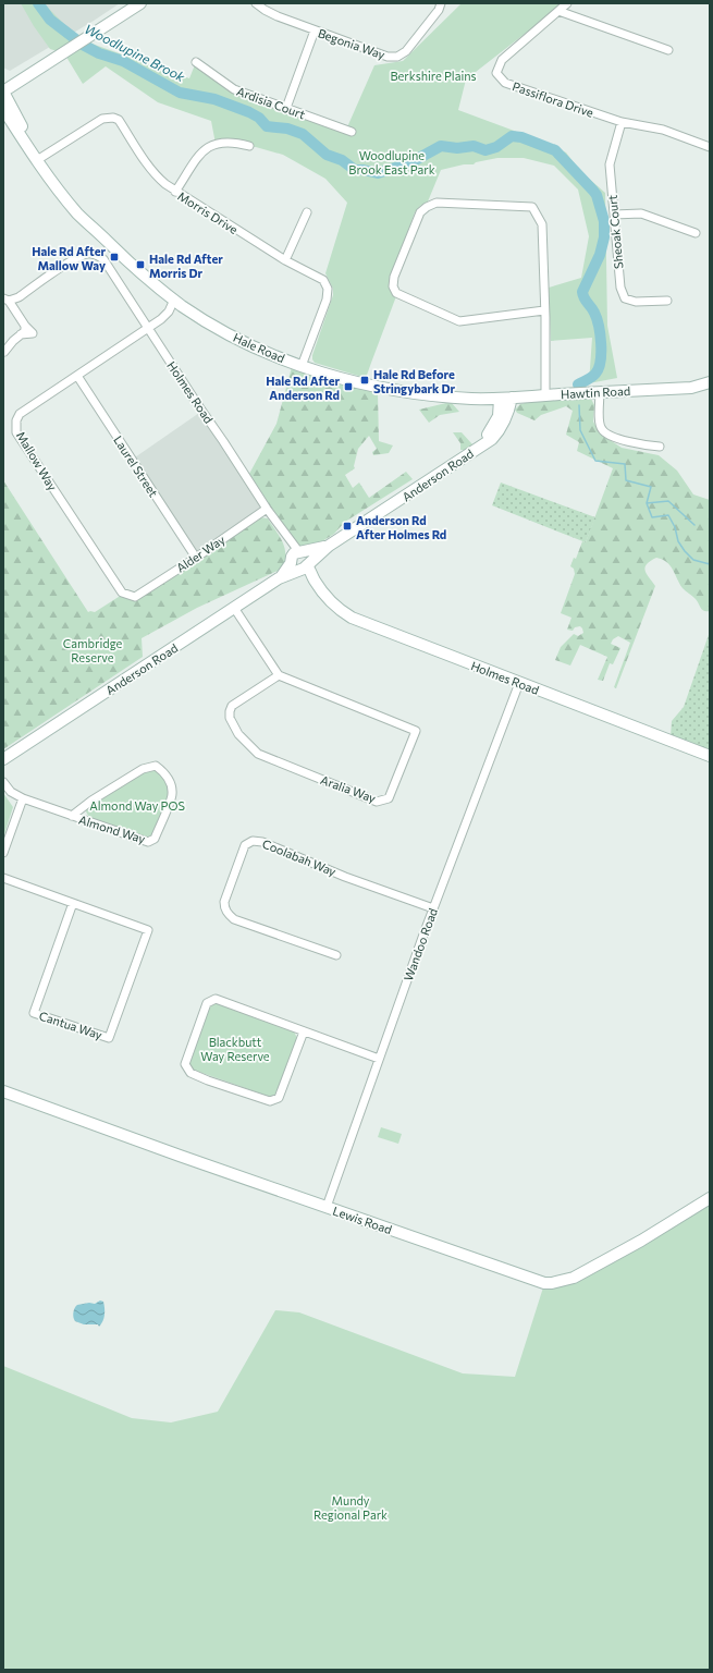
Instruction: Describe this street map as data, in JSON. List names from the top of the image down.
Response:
{
  "streets": {
    "street": [
      "Begonia Way",
      "Passiflora Drive",
      "Ardisia Court",
      "Morris Drive",
      "Sheoak Court",
      "Hale Road",
      "Holmes Road",
      "Hawtin Road",
      "Mallow Way",
      "Laurel Street",
      "Anderson Road",
      "Alder Way",
      "Aralia Way",
      "Almond Way",
      "Coolabah Way",
      "Wandoo Road",
      "Cantua Way",
      "Lewis Road"
    ]
  },
  "crossings": [
    ["Passiflora Drive", "Sheoak Court"],
    ["Morris Drive", "Hale Road"],
    ["Hale Road", "Hawtin Road"],
    ["Hale Road", "Mallow Way"],
    ["Hale Road", "Anderson Road"],
    ["Holmes Road", "Mallow Way"],
    ["Holmes Road", "Anderson Road"],
    ["Holmes Road", "Alder Way"],
    ["Holmes Road", "Wandoo Road"],
    ["Hawtin Road", "Anderson Road"],
    ["Mallow Way", "Laurel Street"],
    ["Mallow Way", "Alder Way"],
    ["Laurel Street", "Alder Way"],
    ["Coolabah Way", "Wandoo Road"],
    ["Wandoo Road", "Lewis Road"]
  ],
  "water": ["Woodlupine Brook"],
  "parks": [
    "Berkshire Plains",
    "Woodlupine Brook East Park",
    "Cambridge Reserve",
    "Almond Way POS",
    "Blackbutt Way Reserve",
    "Mundy Regional Park"
  ],
  "places": {
    "transit": [
      "Hale Rd After Mallow Way",
      "Hale Rd After Morris Dr",
      "Hale Rd Before Stringybark Dr",
      "Hale Rd After Anderson Rd",
      "Anderson Rd After Holmes Rd"
    ]
  }
}
